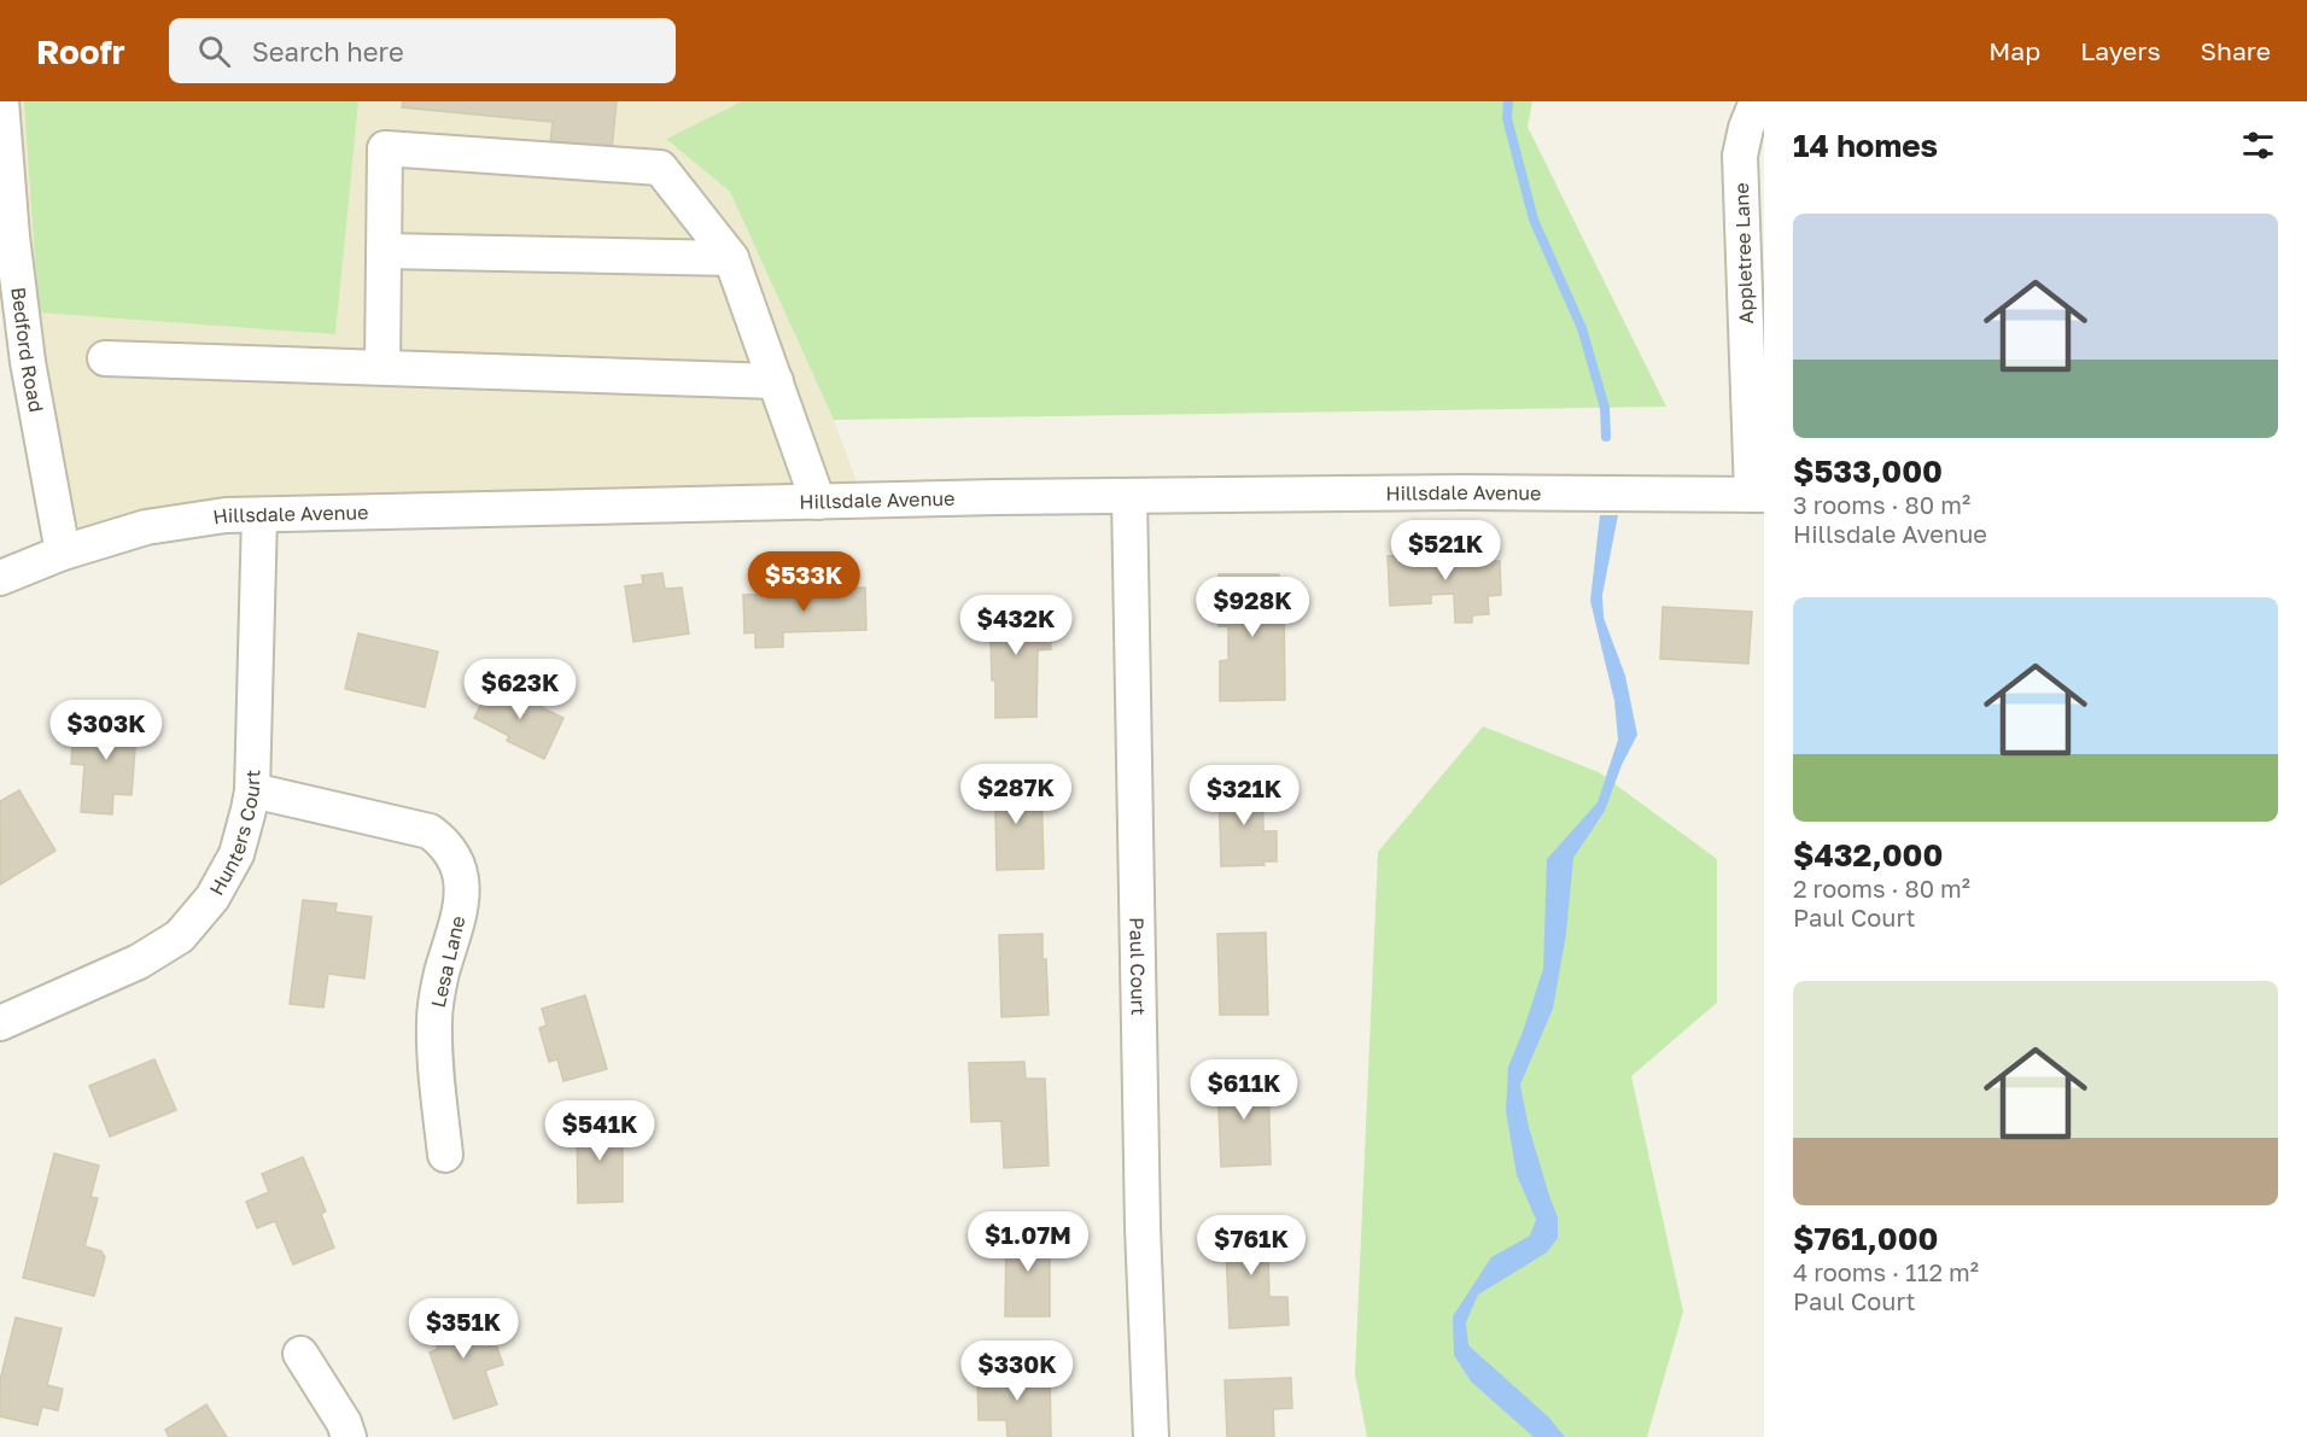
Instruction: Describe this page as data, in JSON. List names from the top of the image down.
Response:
{
  "streets": {
    "street": [
      "Appletree Lane",
      "Bedford Road",
      "Hillsdale Avenue",
      "Hunters Court",
      "Lesa Lane",
      "Paul Court"
    ]
  },
  "crossings": [
    ["Appletree Lane", "Hillsdale Avenue"],
    ["Bedford Road", "Hillsdale Avenue"],
    ["Hillsdale Avenue", "Hunters Court"],
    ["Hillsdale Avenue", "Paul Court"],
    ["Hunters Court", "Lesa Lane"]
  ],
  "page": {
    "header": "Roofr",
    "search": "Search here",
    "nav": ["Map", "Layers", "Share"],
    "heading": "14 homes",
    "list": [
      {
        "name": "$533,000",
        "note": "3 rooms · 80 m² · Hillsdale Avenue"
      },
      {
        "name": "$432,000",
        "note": "2 rooms · 80 m² · Paul Court"
      },
      {
        "name": "$761,000",
        "note": "4 rooms · 112 m² · Paul Court"
      }
    ],
    "price": [
      "$521K",
      "$533K",
      "$928K",
      "$432K",
      "$623K",
      "$303K",
      "$287K",
      "$321K",
      "$611K",
      "$541K",
      "$1.07M",
      "$761K",
      "$351K",
      "$330K"
    ]
  }
}
